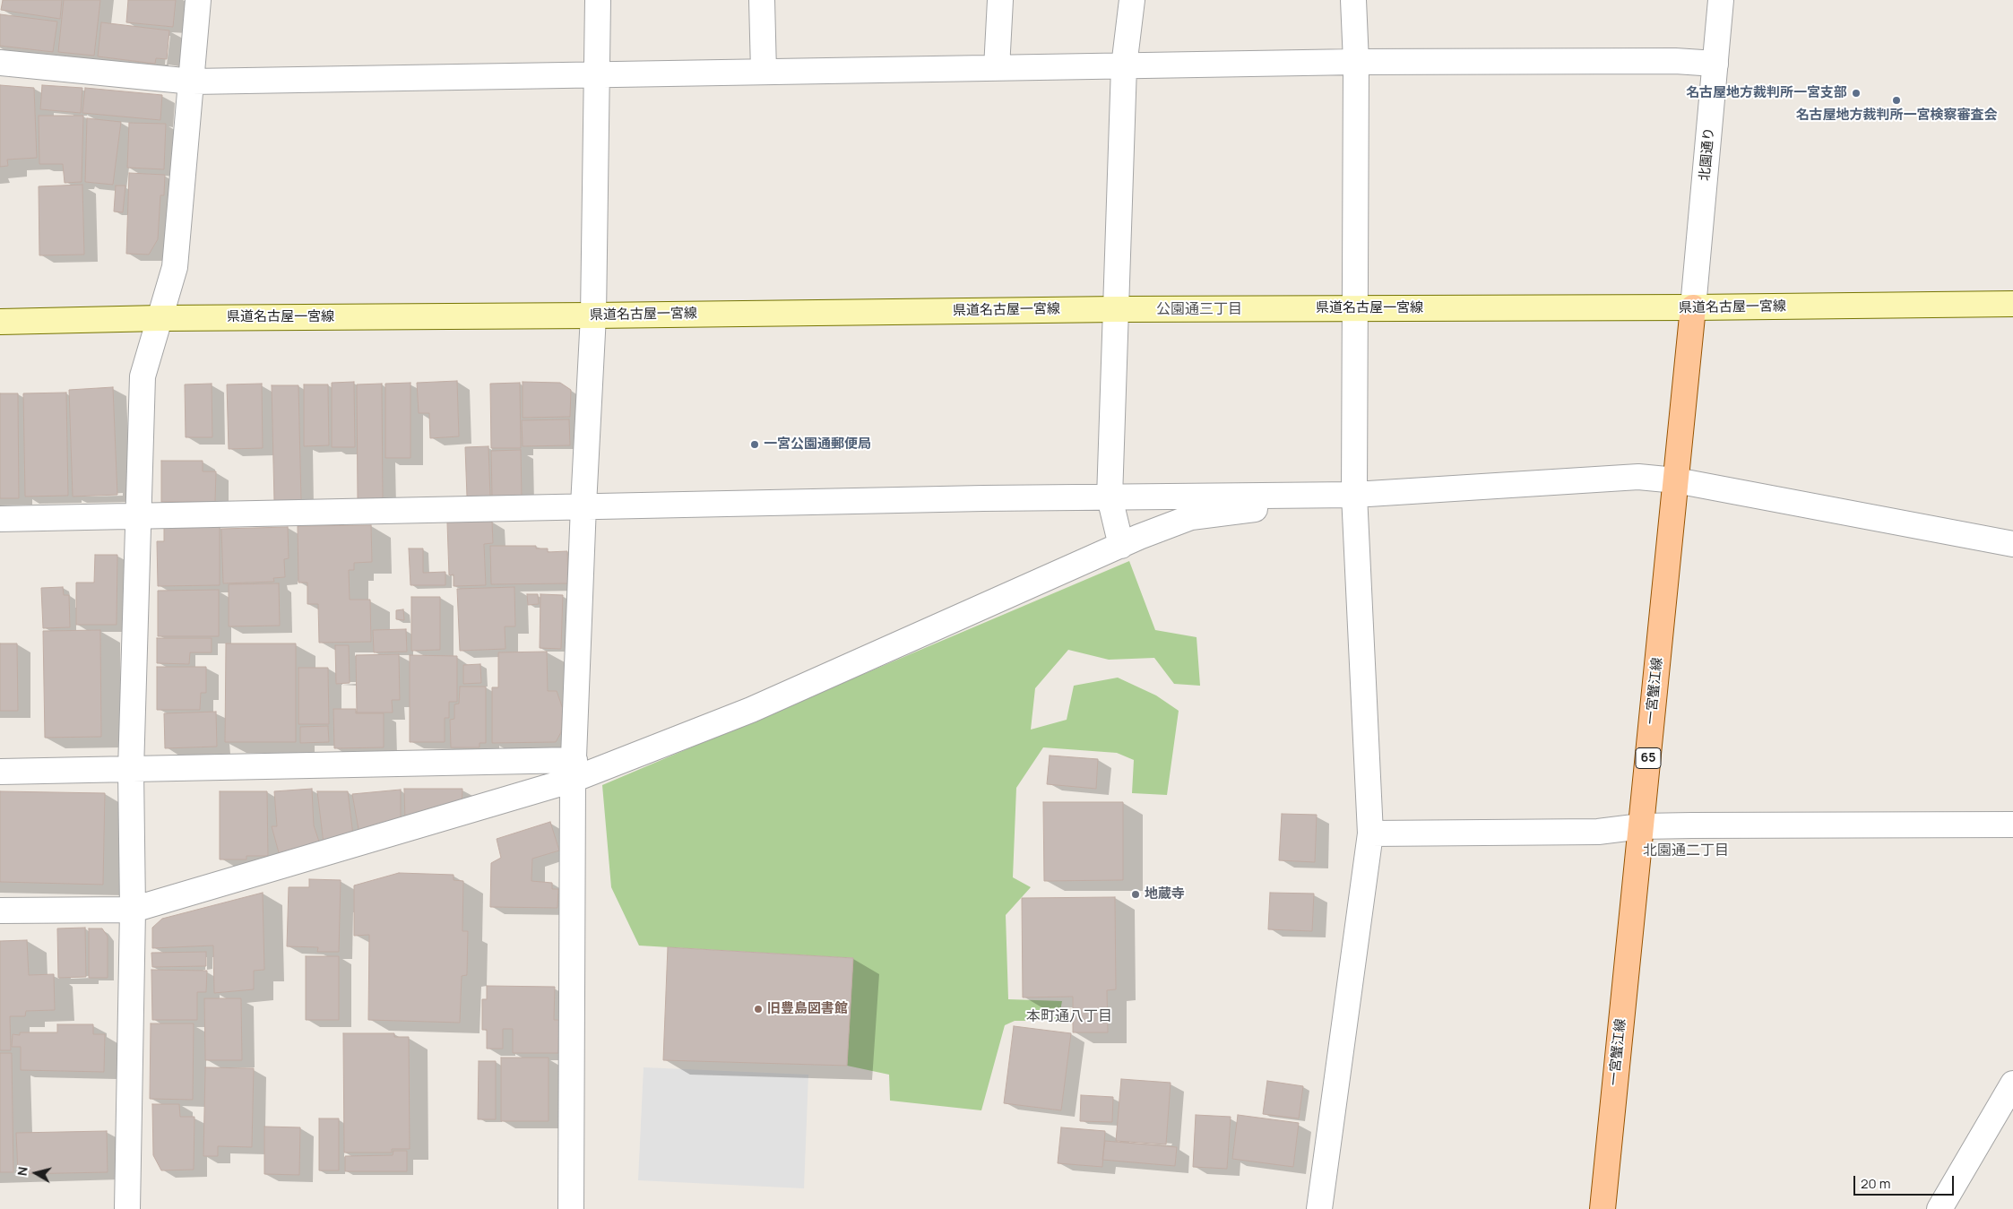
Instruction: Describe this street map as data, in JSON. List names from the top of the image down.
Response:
{
  "streets": {
    "main road": ["県道名古屋一宮線", "一宮蟹江線", "65"],
    "street": ["北園通り"]
  },
  "crossings": [
    ["北園通り", "県道名古屋一宮線"],
    ["北園通り", "一宮蟹江線"],
    ["県道名古屋一宮線", "一宮蟹江線"]
  ],
  "districts": ["公園通三丁目", "北園通二丁目", "本町通八丁目"],
  "places": [
    "名古屋地方裁判所一宮支部",
    "名古屋地方裁判所一宮検察審査会",
    "一宮公園通郵便局",
    "地蔵寺",
    "旧豊島図書館"
  ],
  "scale_bar": "20 m",
  "north": "left"
}
